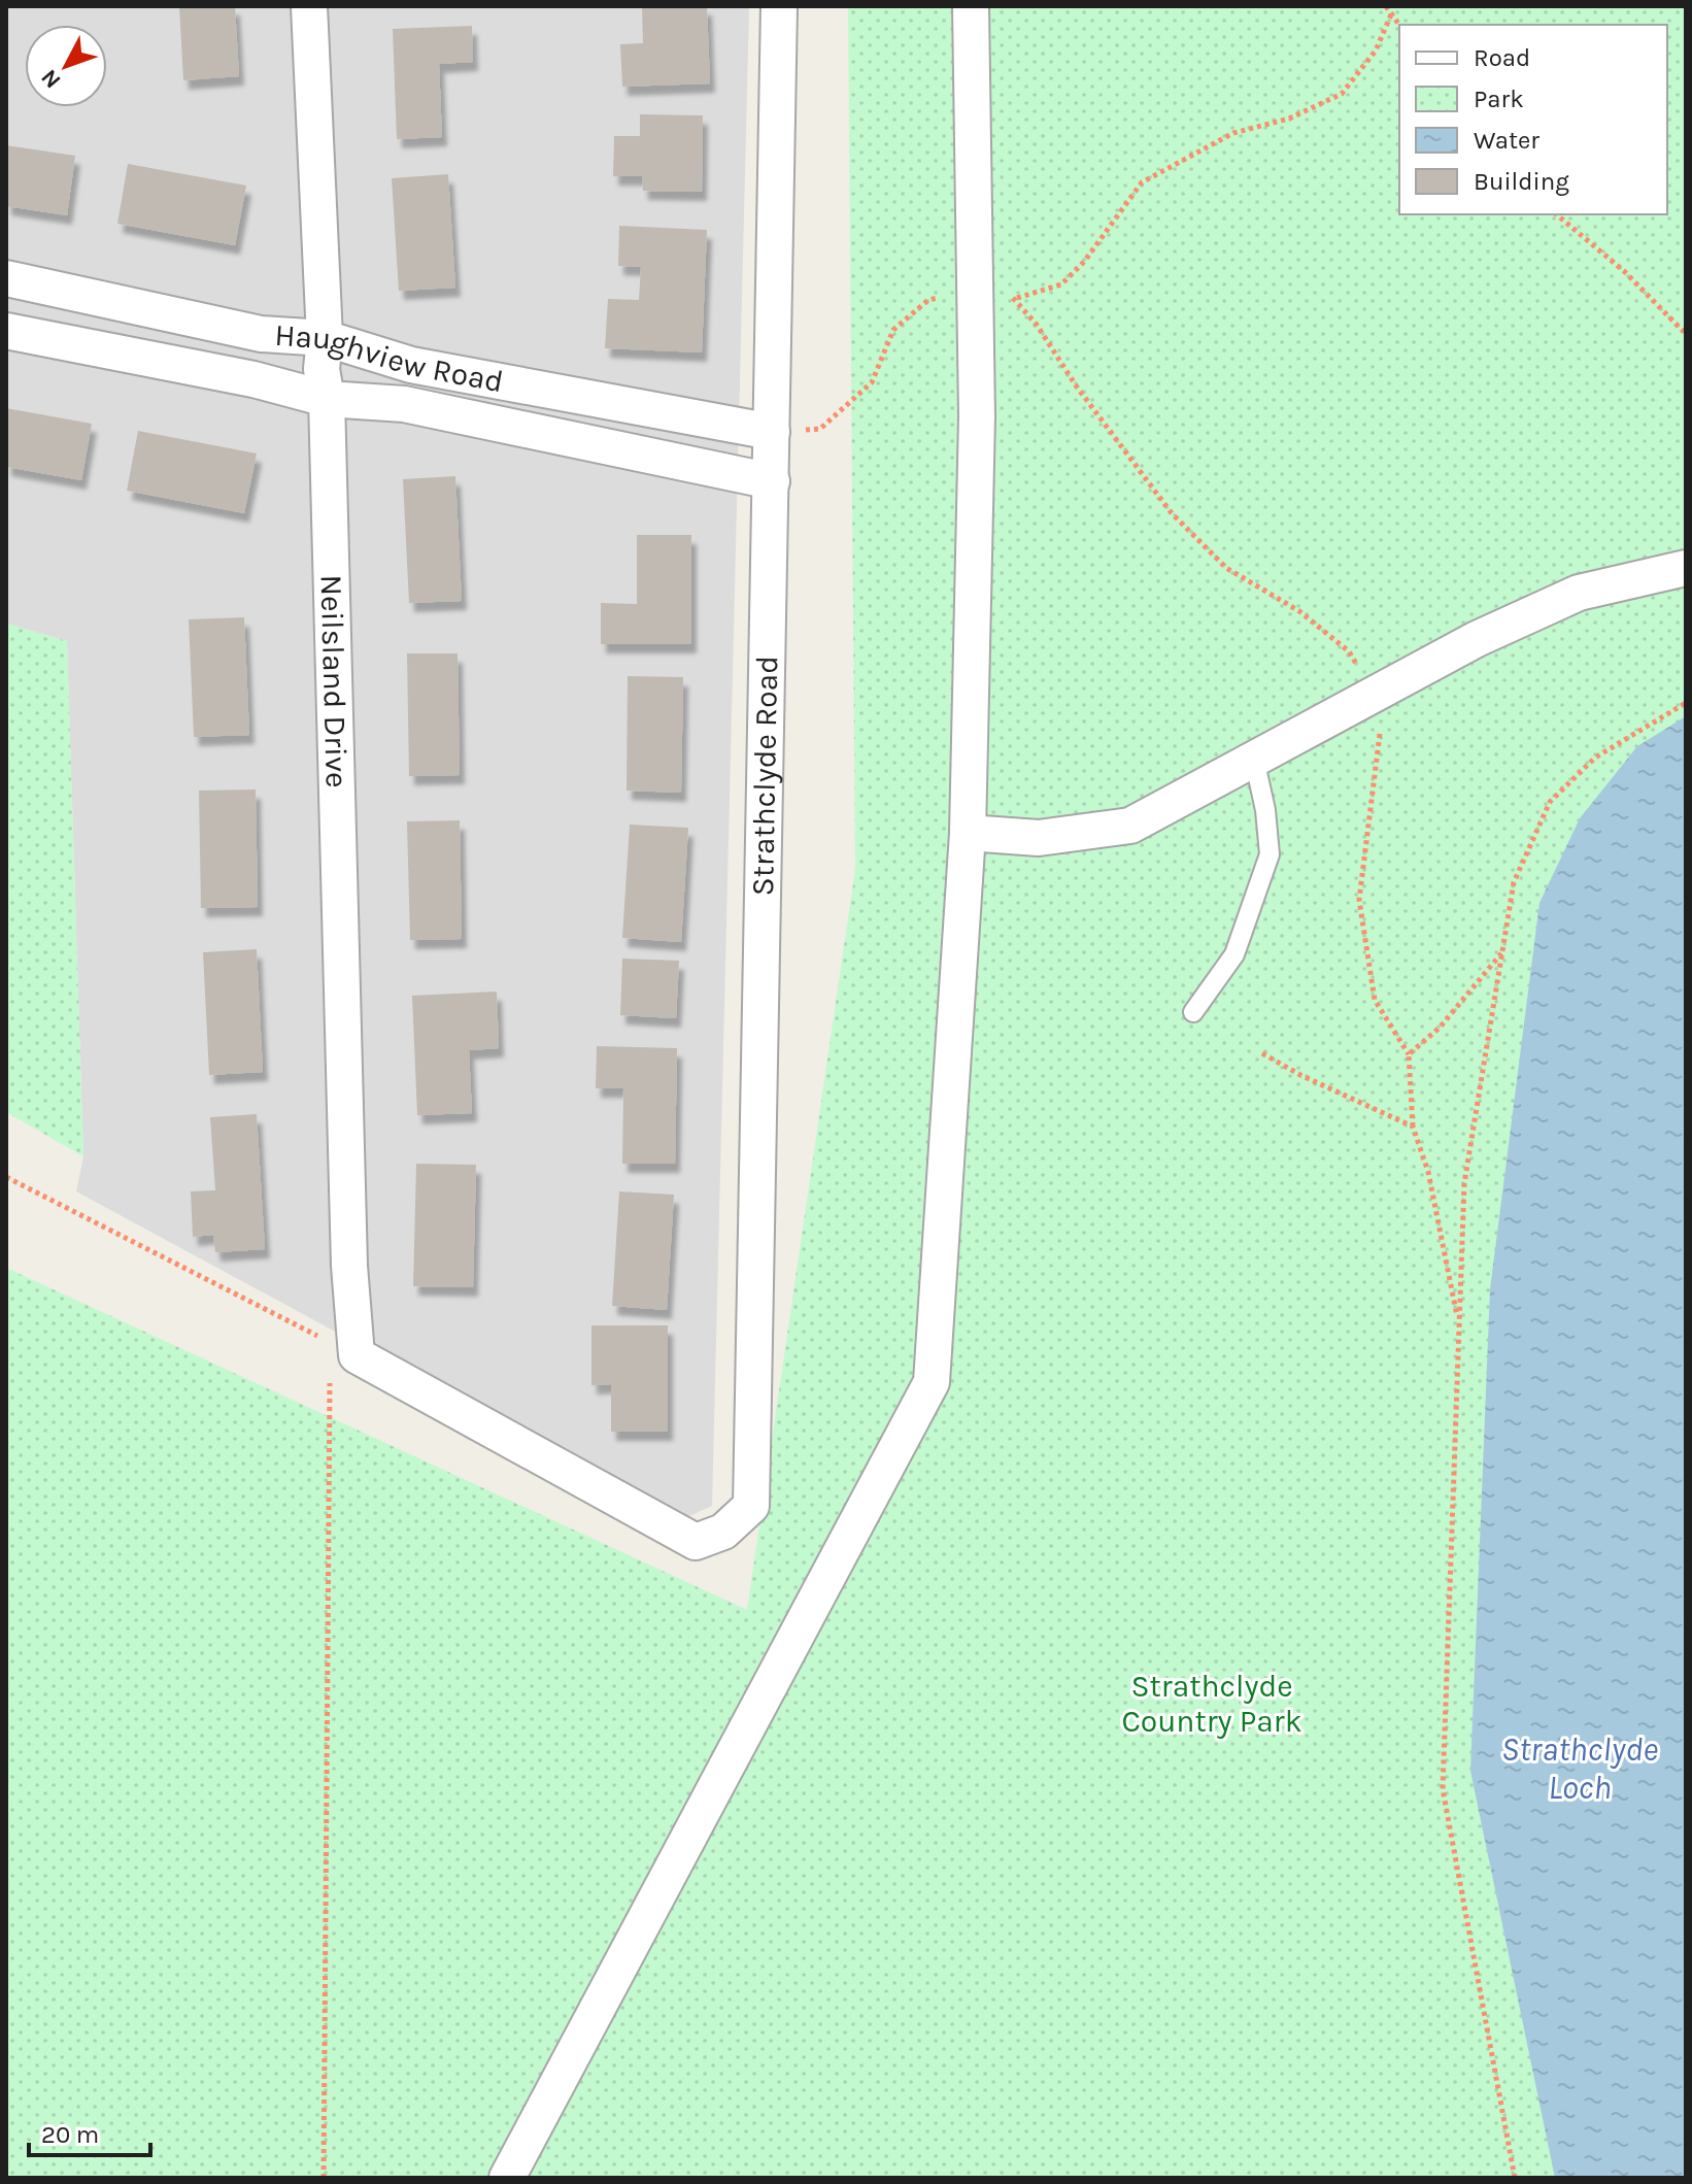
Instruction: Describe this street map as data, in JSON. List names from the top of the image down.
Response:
{
  "streets": {
    "street": ["Haughview Road", "Neilsland Drive", "Strathclyde Road"]
  },
  "crossings": [
    ["Haughview Road", "Neilsland Drive"],
    ["Haughview Road", "Strathclyde Road"],
    ["Neilsland Drive", "Strathclyde Road"]
  ],
  "water": ["Strathclyde Loch"],
  "parks": ["Strathclyde Country Park"],
  "legend": [
    "Road",
    "Park",
    "Water",
    "Building"
  ],
  "scale_bar": "20 m",
  "north": "bottom left"
}
